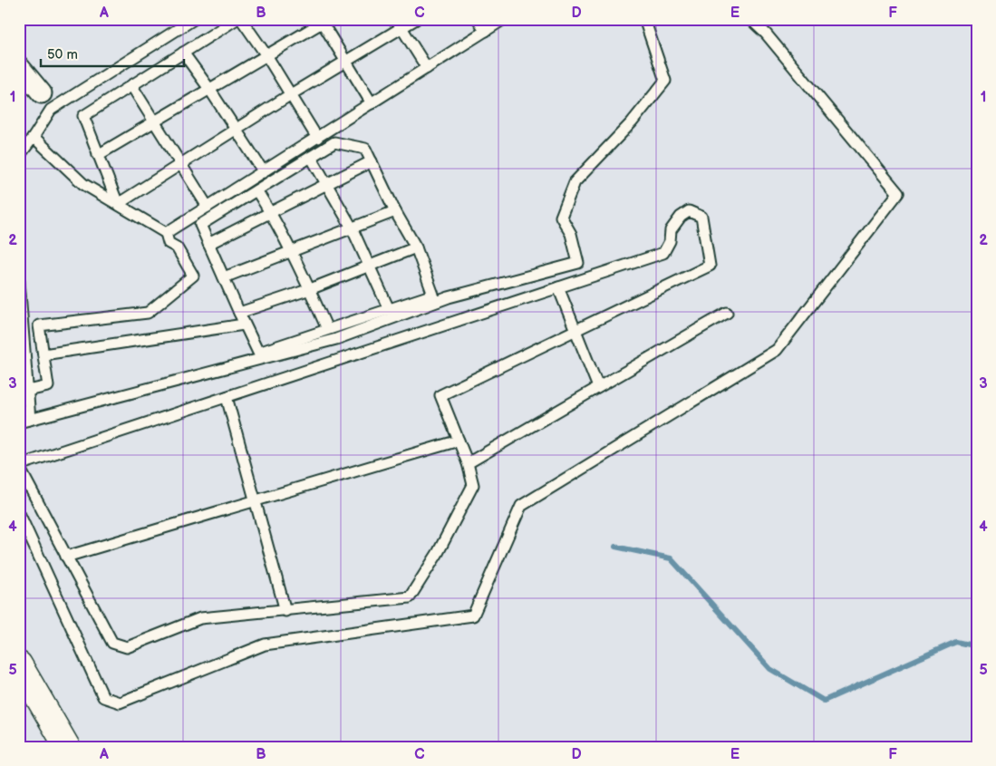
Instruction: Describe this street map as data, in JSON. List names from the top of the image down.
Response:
{
  "scale_bar": "50 m",
  "grid": {
    "columns": [
      "A",
      "B",
      "C",
      "D",
      "E",
      "F"
    ],
    "rows": [
      "1",
      "2",
      "3",
      "4",
      "5"
    ]
  }
}
